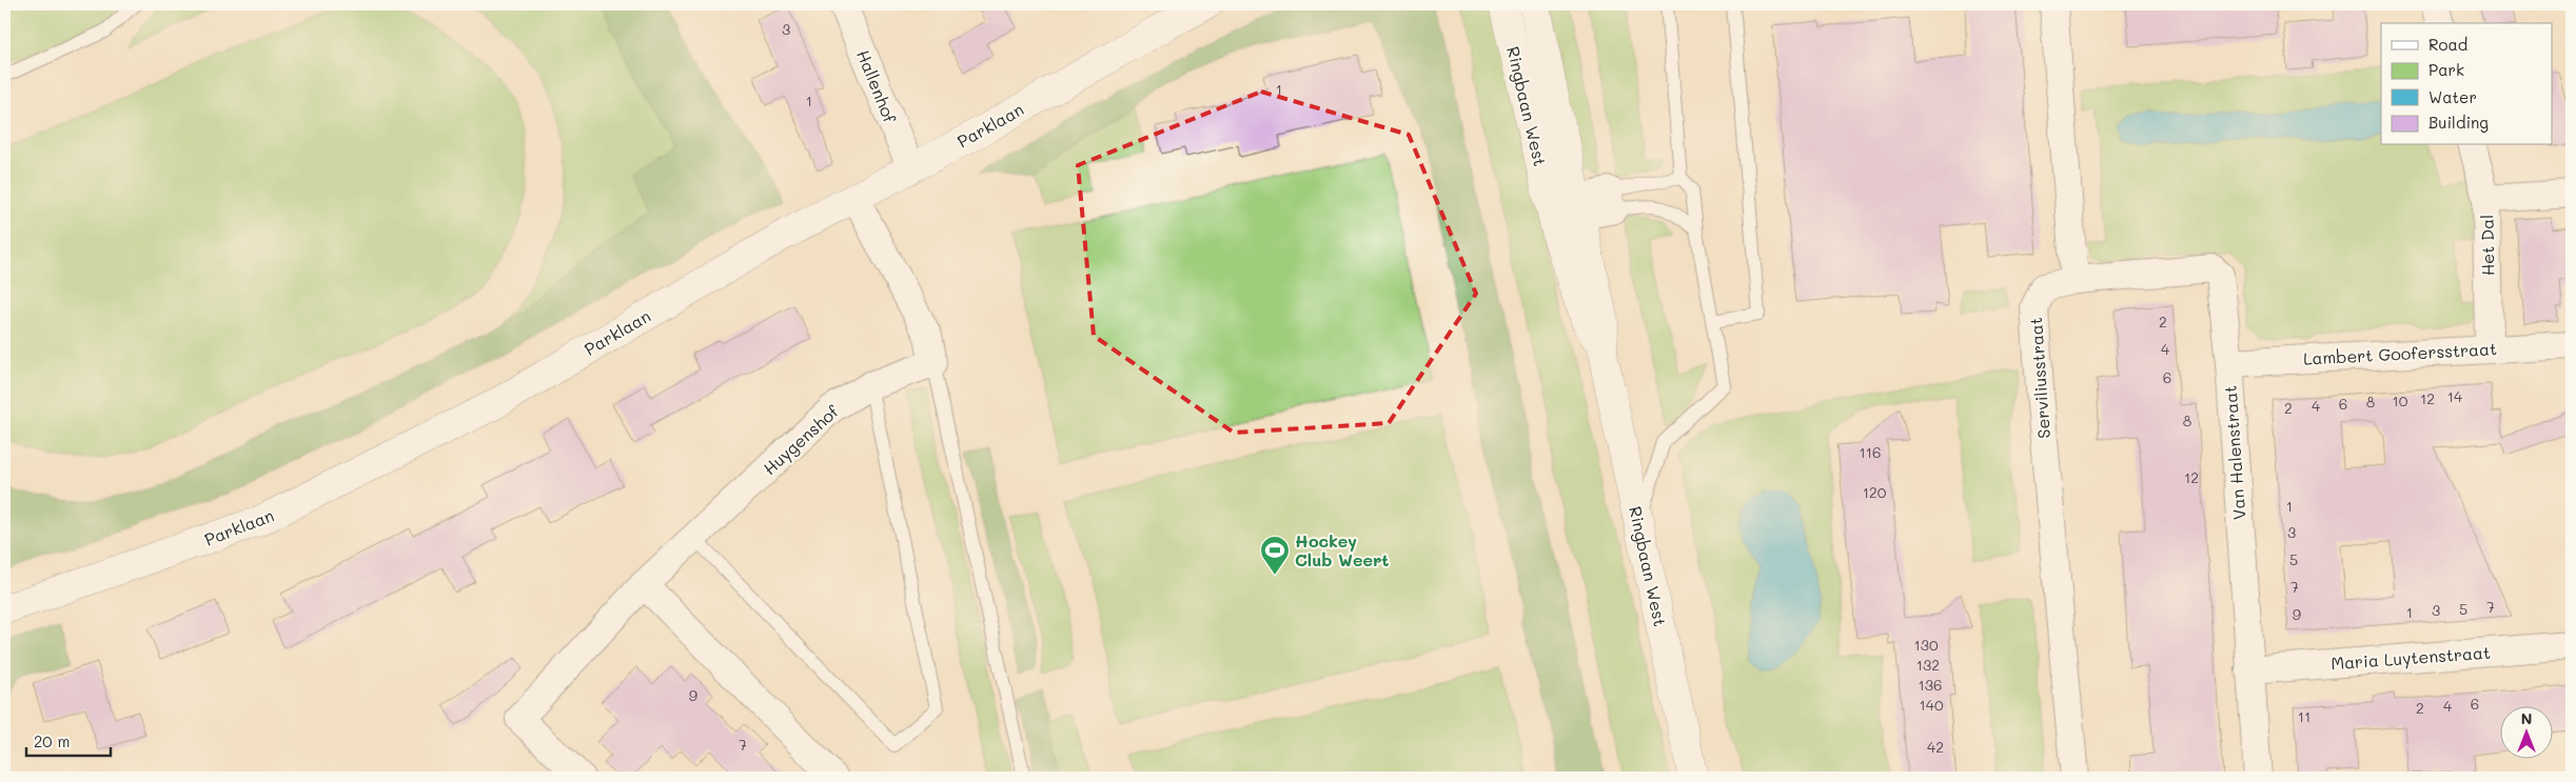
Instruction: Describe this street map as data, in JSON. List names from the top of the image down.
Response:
{
  "streets": {
    "street": [
      "Hallenhof",
      "Ringbaan West",
      "Parklaan",
      "Het Dal",
      "Lambert Goofersstraat",
      "Serviliusstraat",
      "Huygenshof",
      "Van Halenstraat",
      "Maria Luytenstraat"
    ]
  },
  "crossings": [
    ["Hallenhof", "Parklaan"],
    ["Het Dal", "Lambert Goofersstraat"],
    ["Lambert Goofersstraat", "Van Halenstraat"],
    ["Serviliusstraat", "Van Halenstraat"],
    ["Van Halenstraat", "Maria Luytenstraat"]
  ],
  "places": {
    "sports": ["Hockey Club Weert"]
  },
  "house_numbers": [
    "3",
    "1",
    "1",
    "2",
    "4",
    "6",
    "14",
    "12",
    "10",
    "8",
    "6",
    "4",
    "2",
    "8",
    "116",
    "12",
    "120",
    "1",
    "3",
    "5",
    "7",
    "7",
    "5",
    "3",
    "1",
    "9",
    "130",
    "132",
    "136",
    "9",
    "6",
    "140",
    "4",
    "2",
    "11",
    "7",
    "42"
  ],
  "legend": [
    "Road",
    "Park",
    "Water",
    "Building"
  ],
  "scale_bar": "20 m",
  "north": "top"
}
